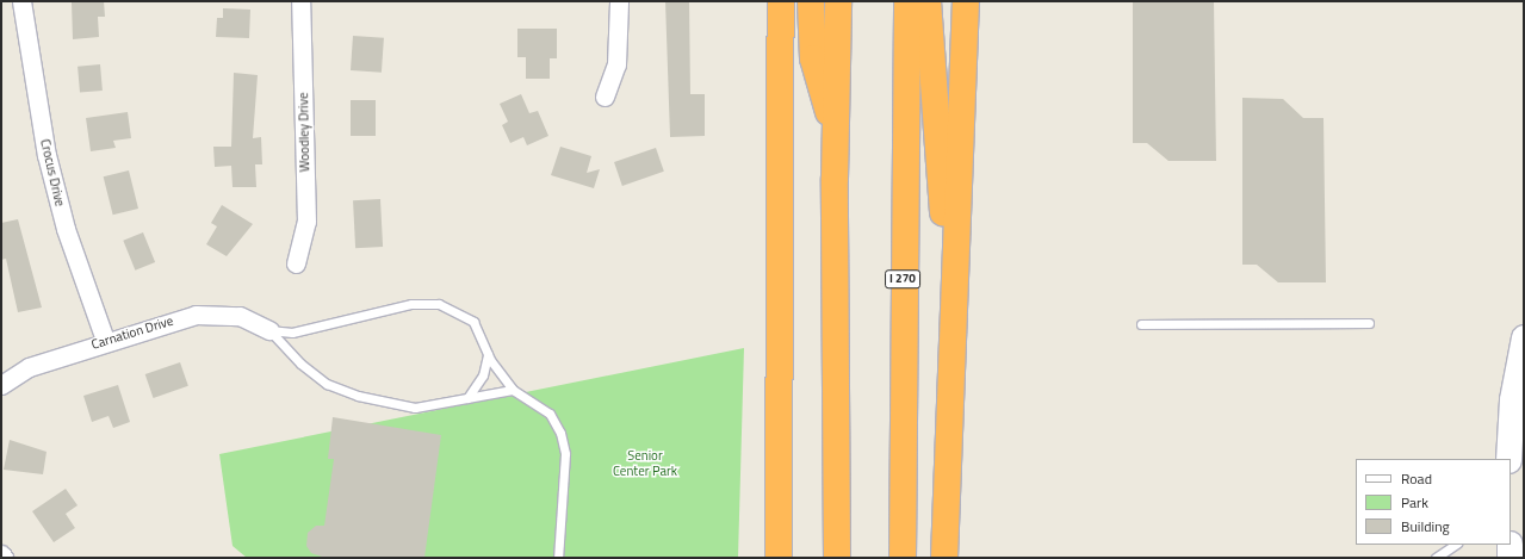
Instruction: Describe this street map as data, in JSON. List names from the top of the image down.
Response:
{
  "streets": {
    "highway": ["I 270"],
    "street": ["Woodley Drive", "Crocus Drive", "Carnation Drive"]
  },
  "crossings": [
    ["Crocus Drive", "Carnation Drive"]
  ],
  "parks": ["Senior Center Park"],
  "legend": ["Road", "Park", "Building"]
}
